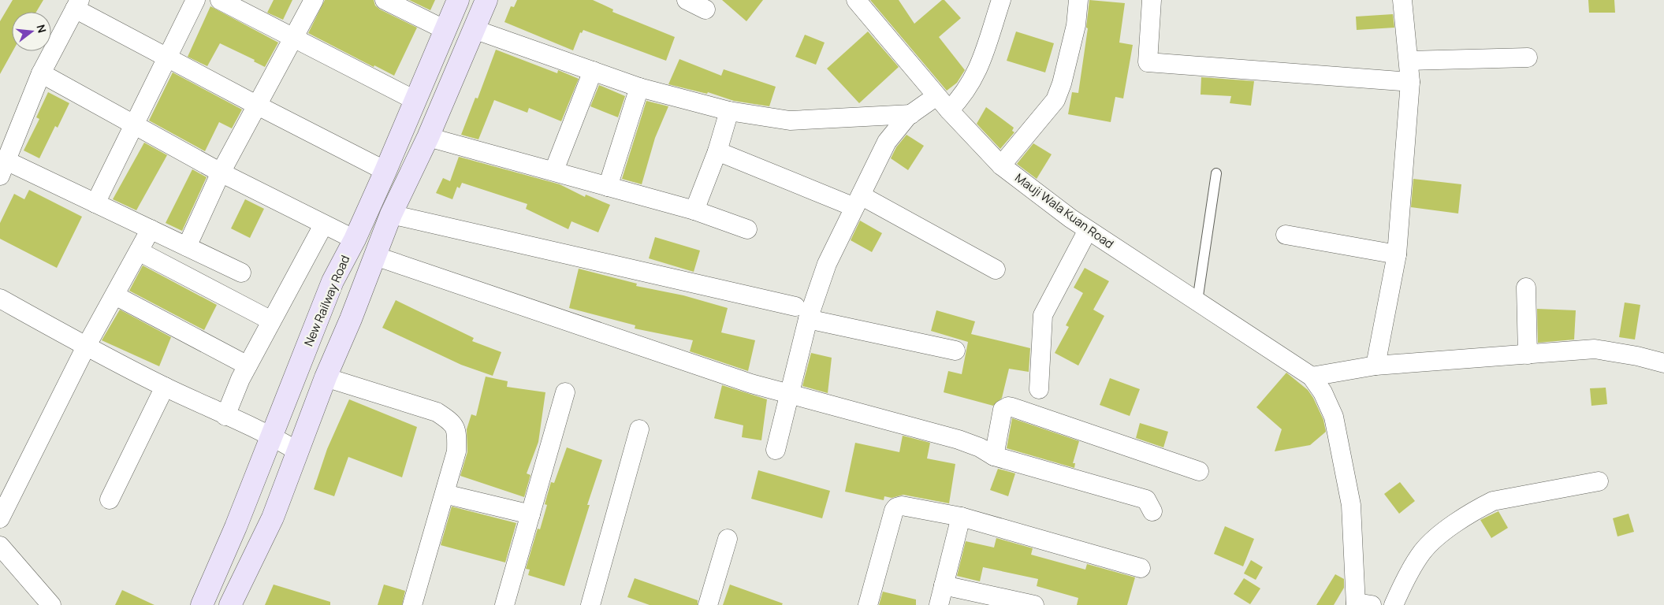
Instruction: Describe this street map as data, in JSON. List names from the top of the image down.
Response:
{
  "streets": {
    "main road": ["New Railway Road"],
    "street": ["Mauji Wala Kuan Road"]
  },
  "north": "right"
}
